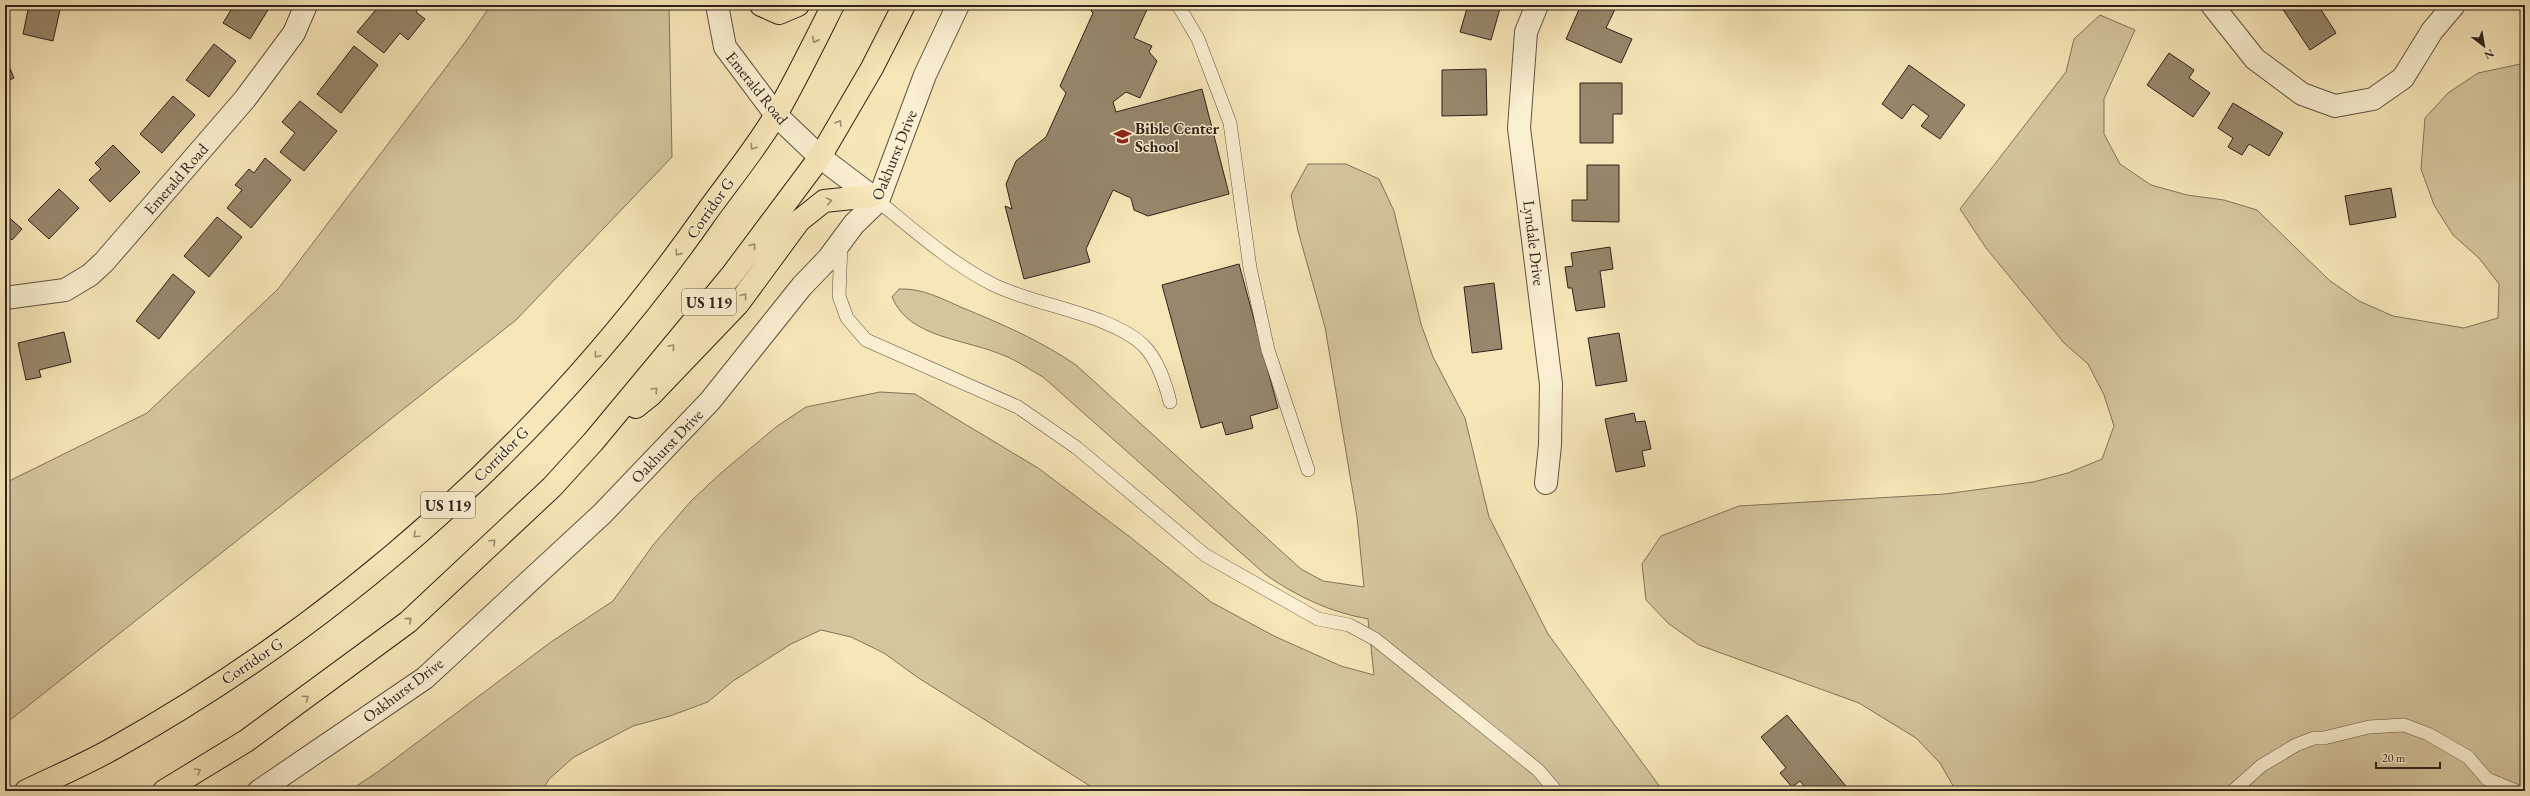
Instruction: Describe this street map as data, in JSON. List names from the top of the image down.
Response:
{
  "streets": {
    "highway": ["Corridor G", "US 119"],
    "street": ["Emerald Road", "Oakhurst Drive", "Lyndale Drive"]
  },
  "crossings": [
    ["Emerald Road", "Oakhurst Drive"],
    ["Emerald Road", "Corridor G"],
    ["Emerald Road", "US 119"]
  ],
  "places": {
    "school or university": ["Bible Center School"]
  },
  "scale_bar": "20 m",
  "north": "bottom right"
}
